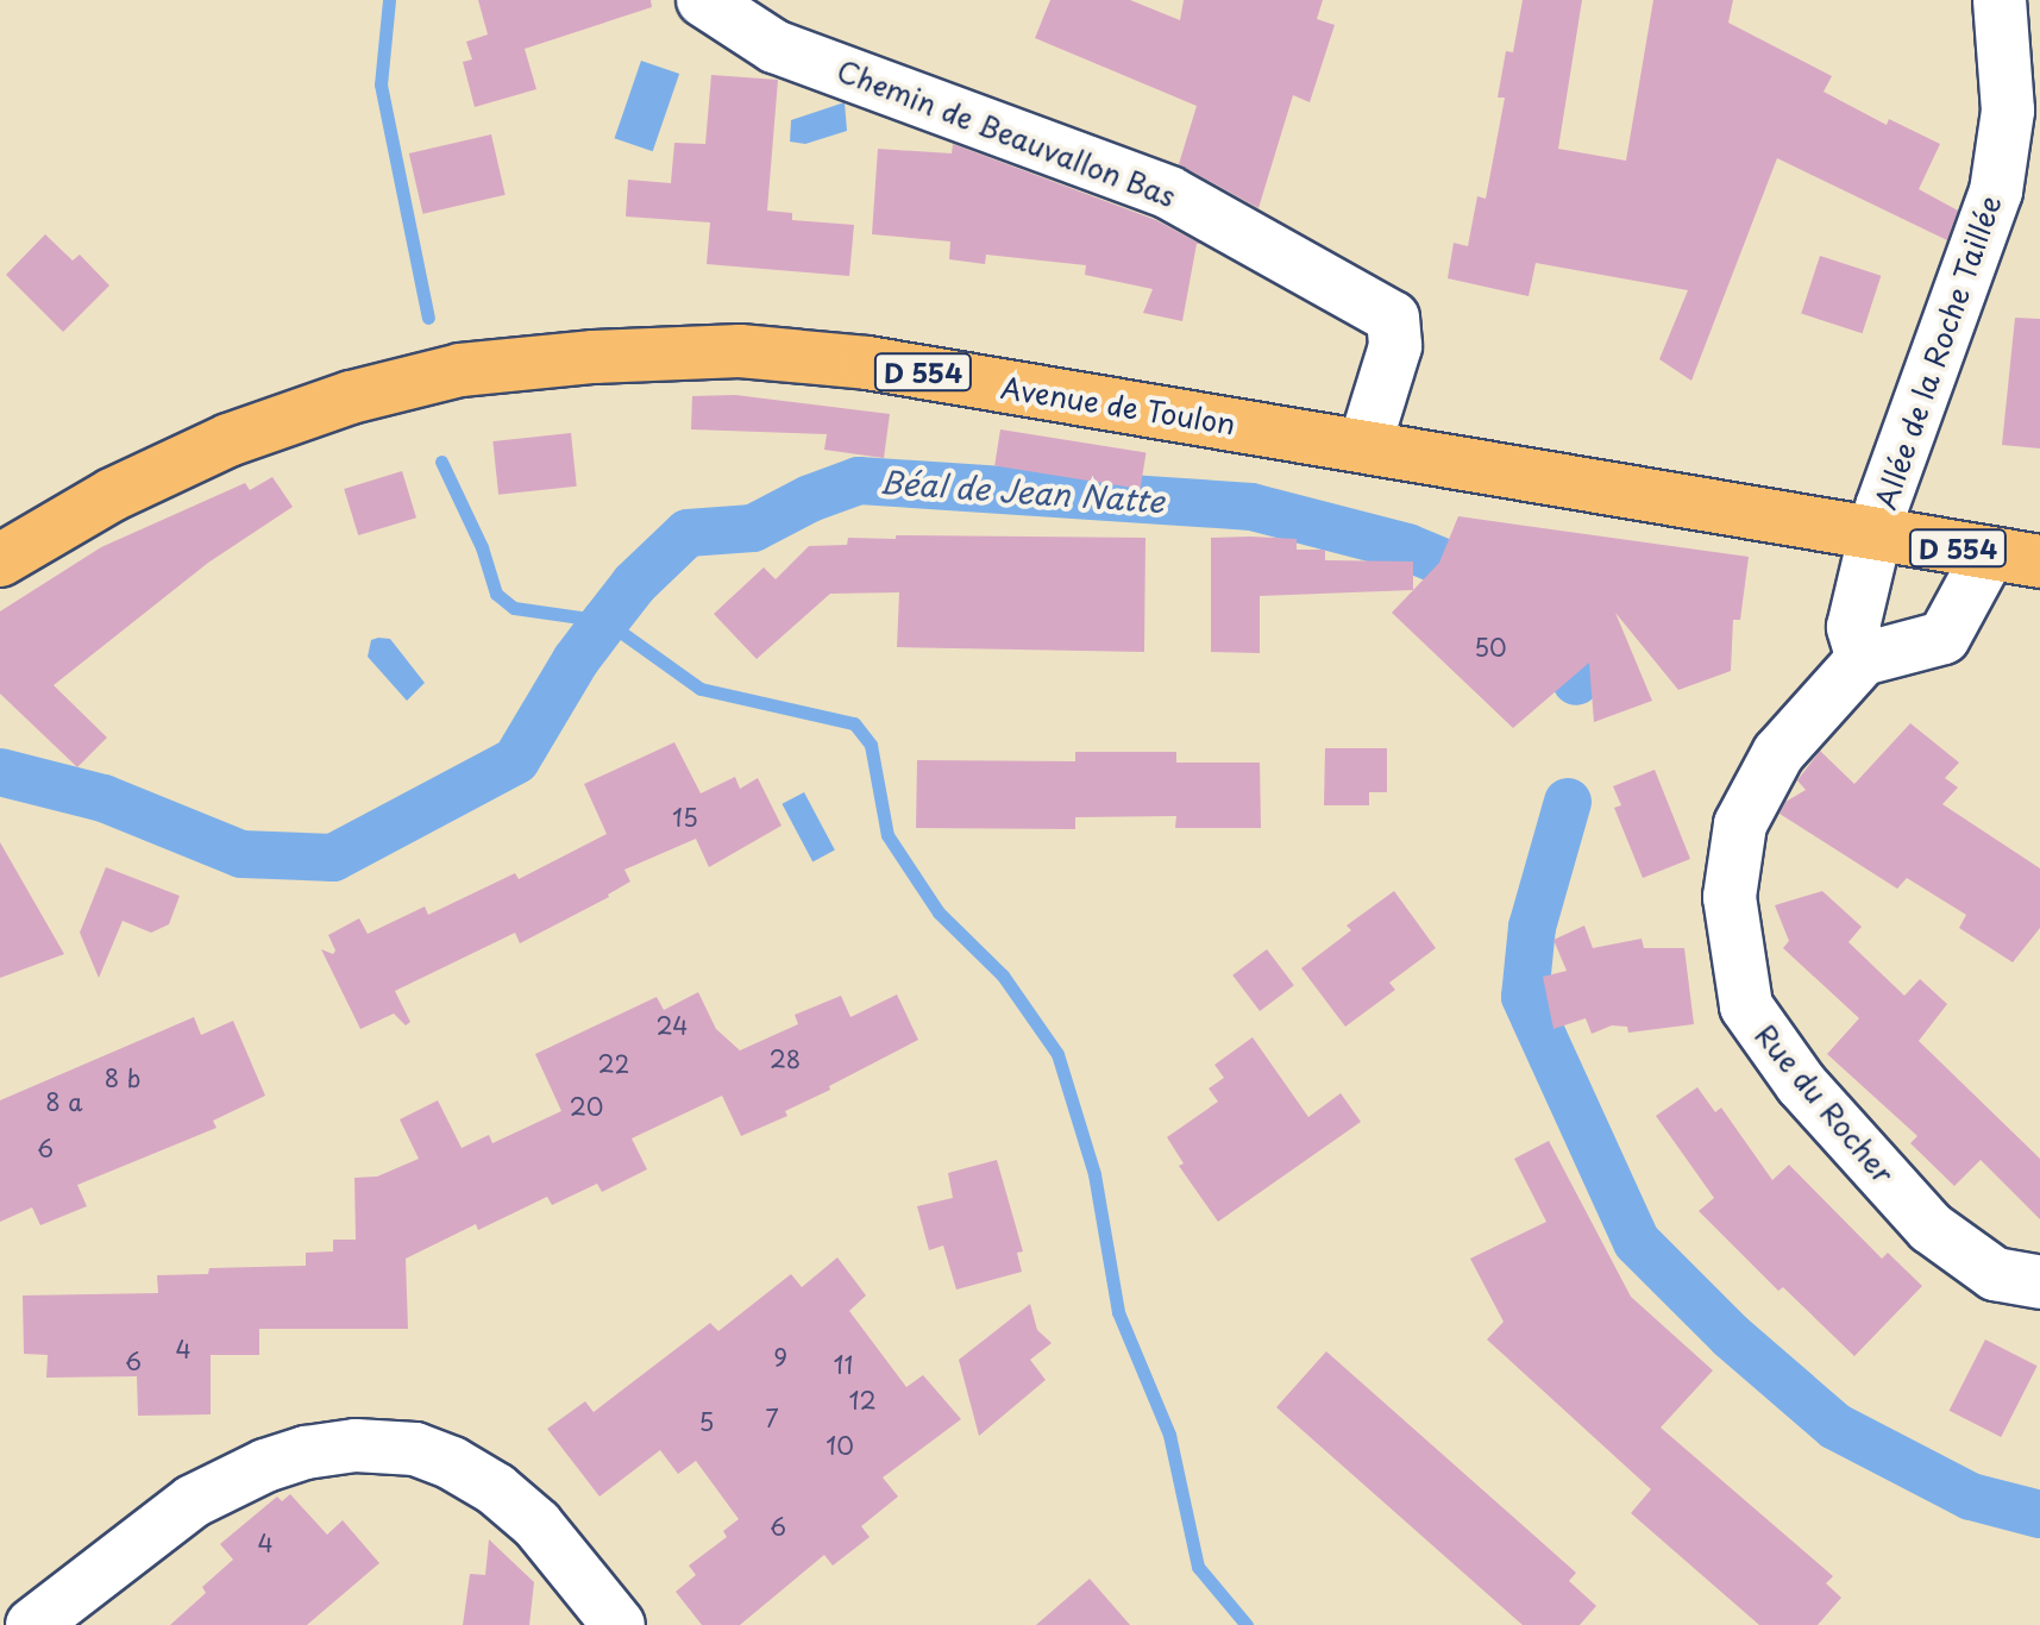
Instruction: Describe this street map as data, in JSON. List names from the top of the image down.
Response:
{
  "streets": {
    "main road": ["D 554", "Avenue de Toulon"],
    "street": ["Chemin de Beauvallon Bas", "Allée de la Roche Taillée", "Rue du Rocher"]
  },
  "crossings": [
    ["Chemin de Beauvallon Bas", "Avenue de Toulon"],
    ["Allée de la Roche Taillée", "Avenue de Toulon"],
    ["Allée de la Roche Taillée", "Rue du Rocher"]
  ],
  "water": ["Béal de Jean Natte"],
  "house_numbers": [
    "50",
    "15",
    "24",
    "28",
    "22",
    "8 b",
    "8 a",
    "20",
    "6",
    "4",
    "9",
    "6",
    "11",
    "12",
    "7",
    "5",
    "10",
    "6",
    "4"
  ]
}
